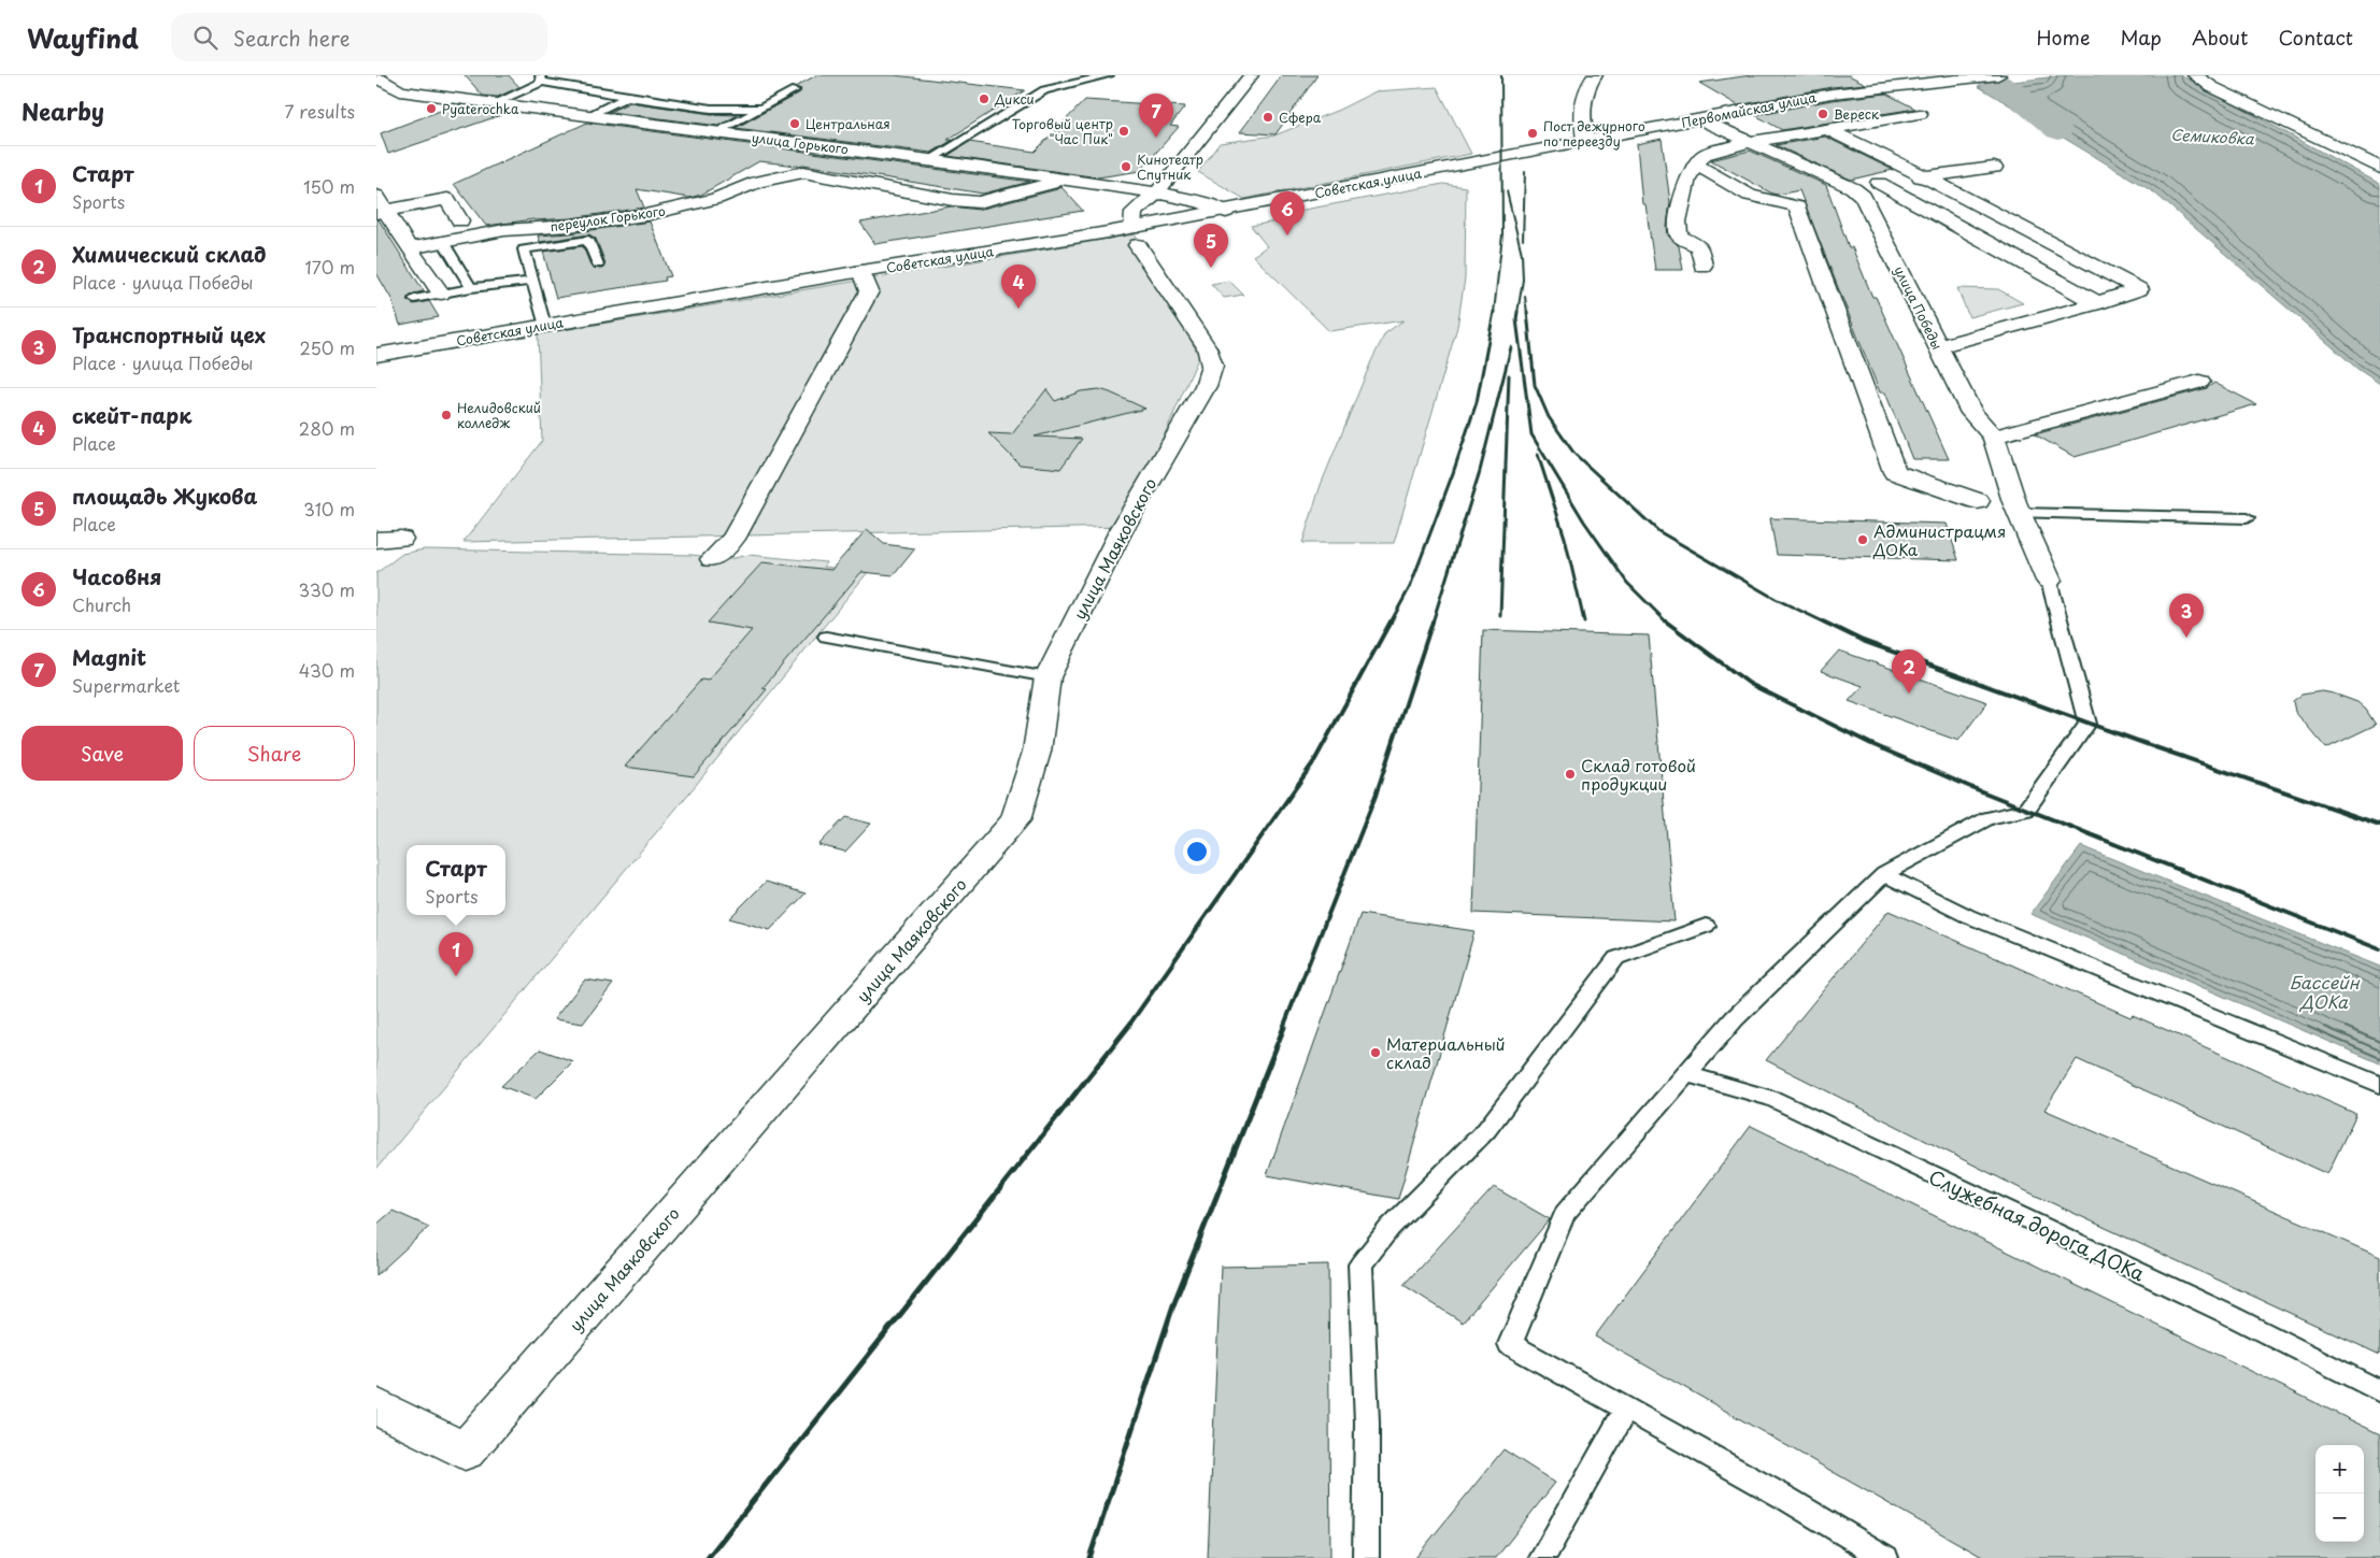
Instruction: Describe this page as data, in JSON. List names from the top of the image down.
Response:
{
  "streets": {
    "street": [
      "Первомайская улица",
      "улица Горького",
      "Советская улица",
      "переулок Горького",
      "улица Победы",
      "улица Маяковского"
    ],
    "lane": ["Служебная дорога ДОКа"]
  },
  "crossings": [
    ["Первомайская улица", "Советская улица"],
    ["Первомайская улица", "улица Победы"],
    ["улица Горького", "Советская улица"],
    ["улица Горького", "переулок Горького"],
    ["Советская улица", "улица Маяковского"]
  ],
  "water": ["Семиковка", "Бассейн ДОКа"],
  "places": [
    "Дикси",
    "Pyaterochka",
    "Вереск",
    "Сфера",
    "Центральная",
    "Торговый центр \"Час Пик\"",
    "Пост дежурного по переезду",
    "Кинотеатр Спутник",
    "Нелидовский колледж",
    "Администрацмя ДОКа",
    "Склад готовой продукции",
    "Материальный склад"
  ],
  "page": {
    "header": "Wayfind",
    "search": "Search here",
    "nav": [
      "Home",
      "Map",
      "About",
      "Contact"
    ],
    "heading": ["Nearby", "7 results"],
    "pins": [
      "7",
      "6",
      "5",
      "4",
      "3",
      "2",
      "1"
    ],
    "list": [
      {
        "mark": "1",
        "name": "Старт",
        "note": "Sports",
        "value": "150 m"
      },
      {
        "mark": "2",
        "name": "Химический склад",
        "note": "Place · улица Победы",
        "value": "170 m"
      },
      {
        "mark": "3",
        "name": "Транспортный цех",
        "note": "Place · улица Победы",
        "value": "250 m"
      },
      {
        "mark": "4",
        "name": "скейт-парк",
        "note": "Place",
        "value": "280 m"
      },
      {
        "mark": "5",
        "name": "площадь Жукова",
        "note": "Place",
        "value": "310 m"
      },
      {
        "mark": "6",
        "name": "Часовня",
        "note": "Church",
        "value": "330 m"
      },
      {
        "mark": "7",
        "name": "Magnit",
        "note": "Supermarket",
        "value": "430 m"
      }
    ],
    "buttons": ["Save", "Share"],
    "popup": ["Старт", "Sports"],
    "map_buttons": ["+", "−"]
  }
}
